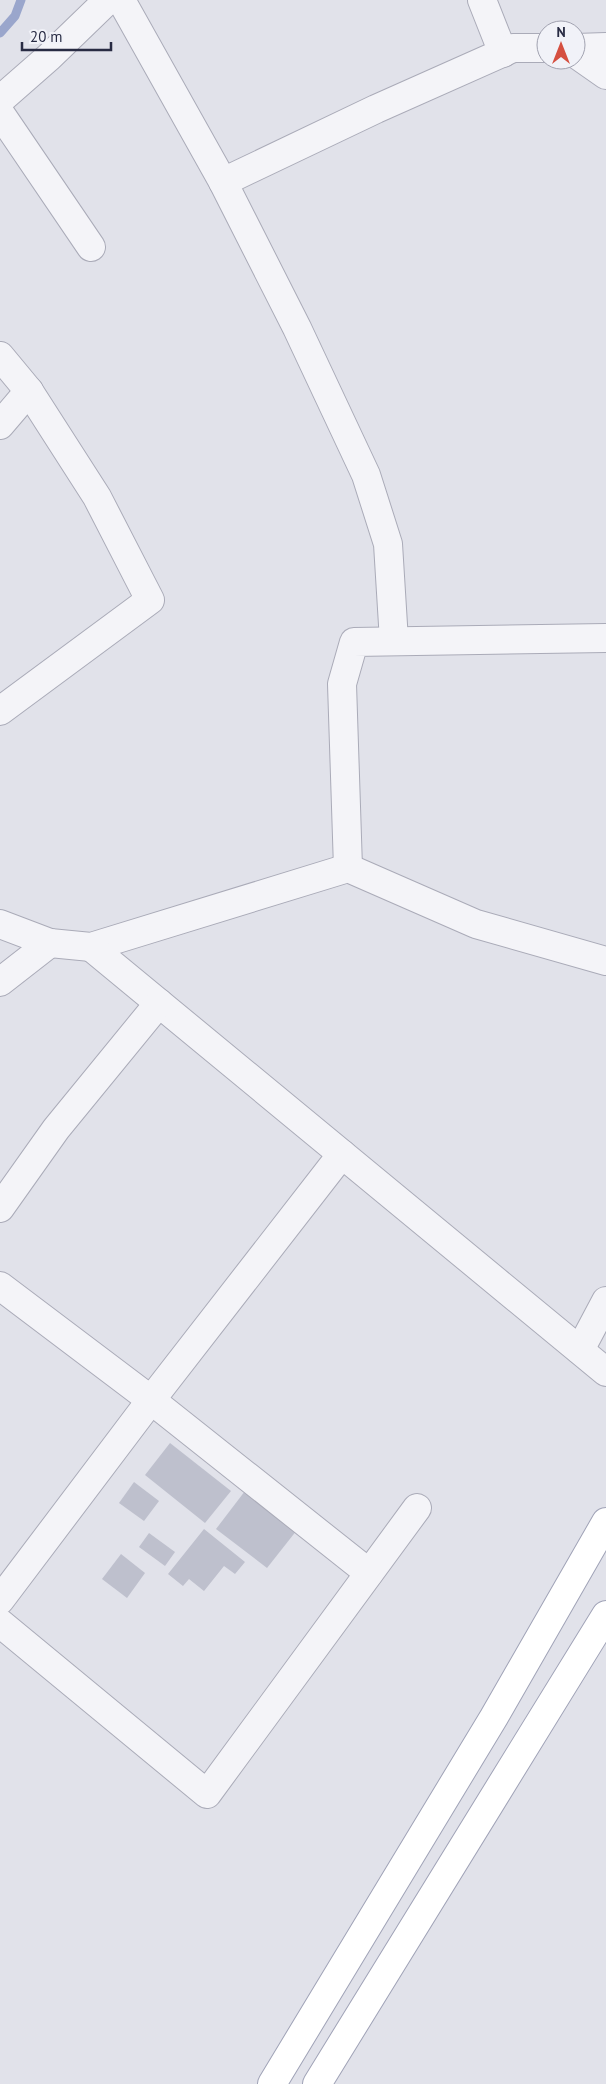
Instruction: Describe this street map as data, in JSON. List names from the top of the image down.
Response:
{
  "scale_bar": "20 m",
  "north": "top"
}
